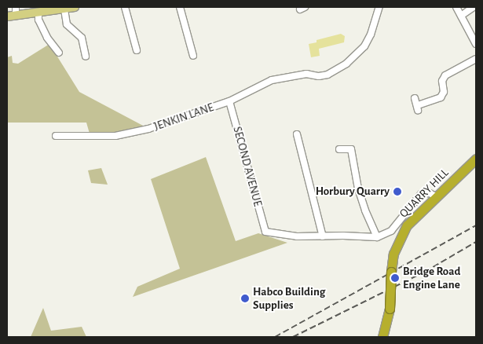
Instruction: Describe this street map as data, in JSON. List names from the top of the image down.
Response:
{
  "streets": {
    "highway": ["QUARRY HILL"],
    "street": ["JENKIN LANE", "SECOND AVENUE"]
  },
  "crossings": [
    ["JENKIN LANE", "SECOND AVENUE"]
  ],
  "places": ["Horbury Quarry", "Bridge Road Engine Lane", "Habco Building Supplies"]
}
